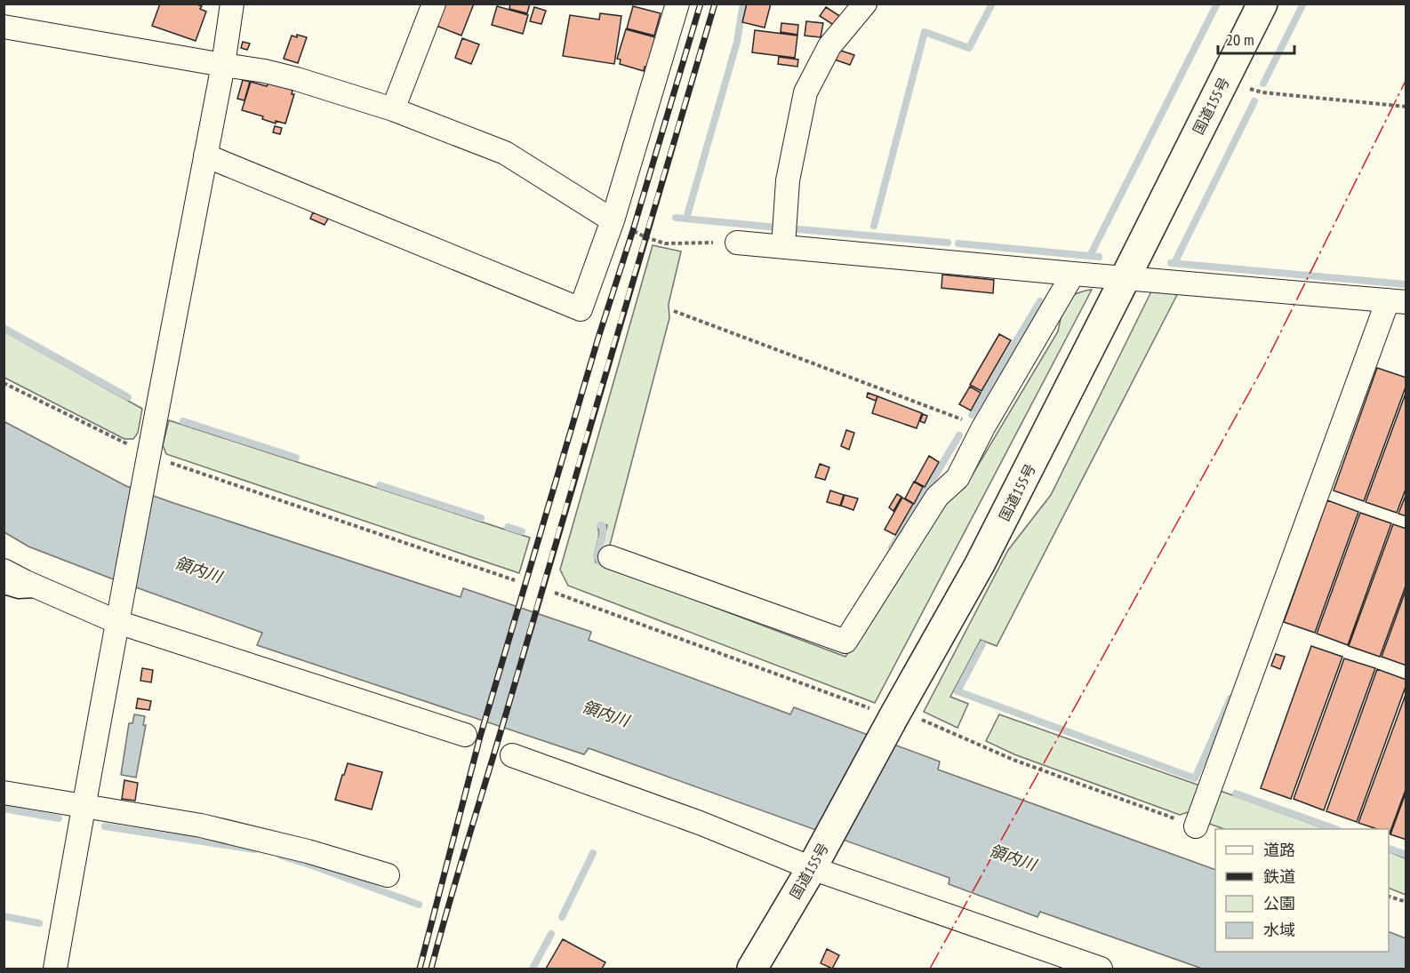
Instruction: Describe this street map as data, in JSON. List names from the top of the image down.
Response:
{
  "streets": {
    "highway": ["国道155号"]
  },
  "water": ["領内川"],
  "legend": [
    "道路",
    "鉄道",
    "公園",
    "水域"
  ],
  "scale_bar": "20 m"
}
